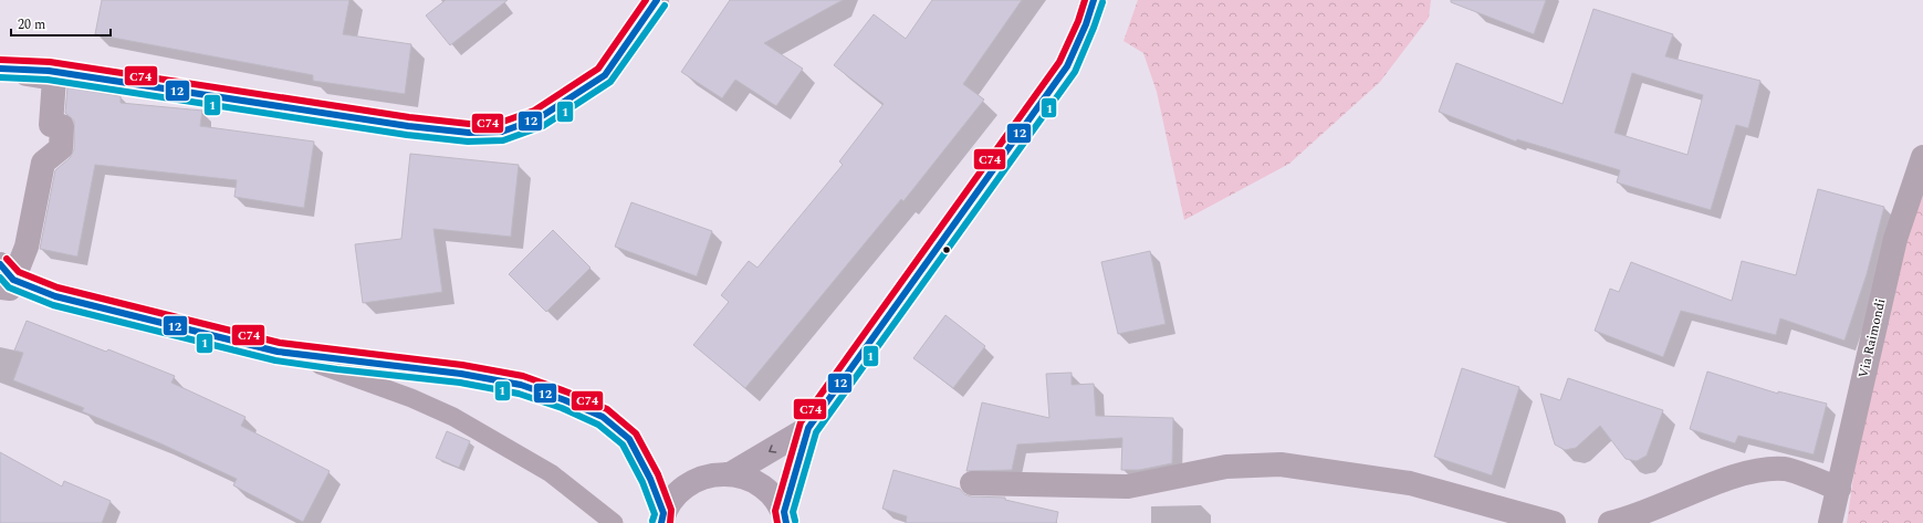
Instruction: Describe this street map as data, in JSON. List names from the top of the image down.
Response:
{
  "streets": {
    "street": ["Via Raimondi"]
  },
  "lines": ["transit line 12", "transit line C74", "transit line 1"],
  "scale_bar": "20 m"
}
